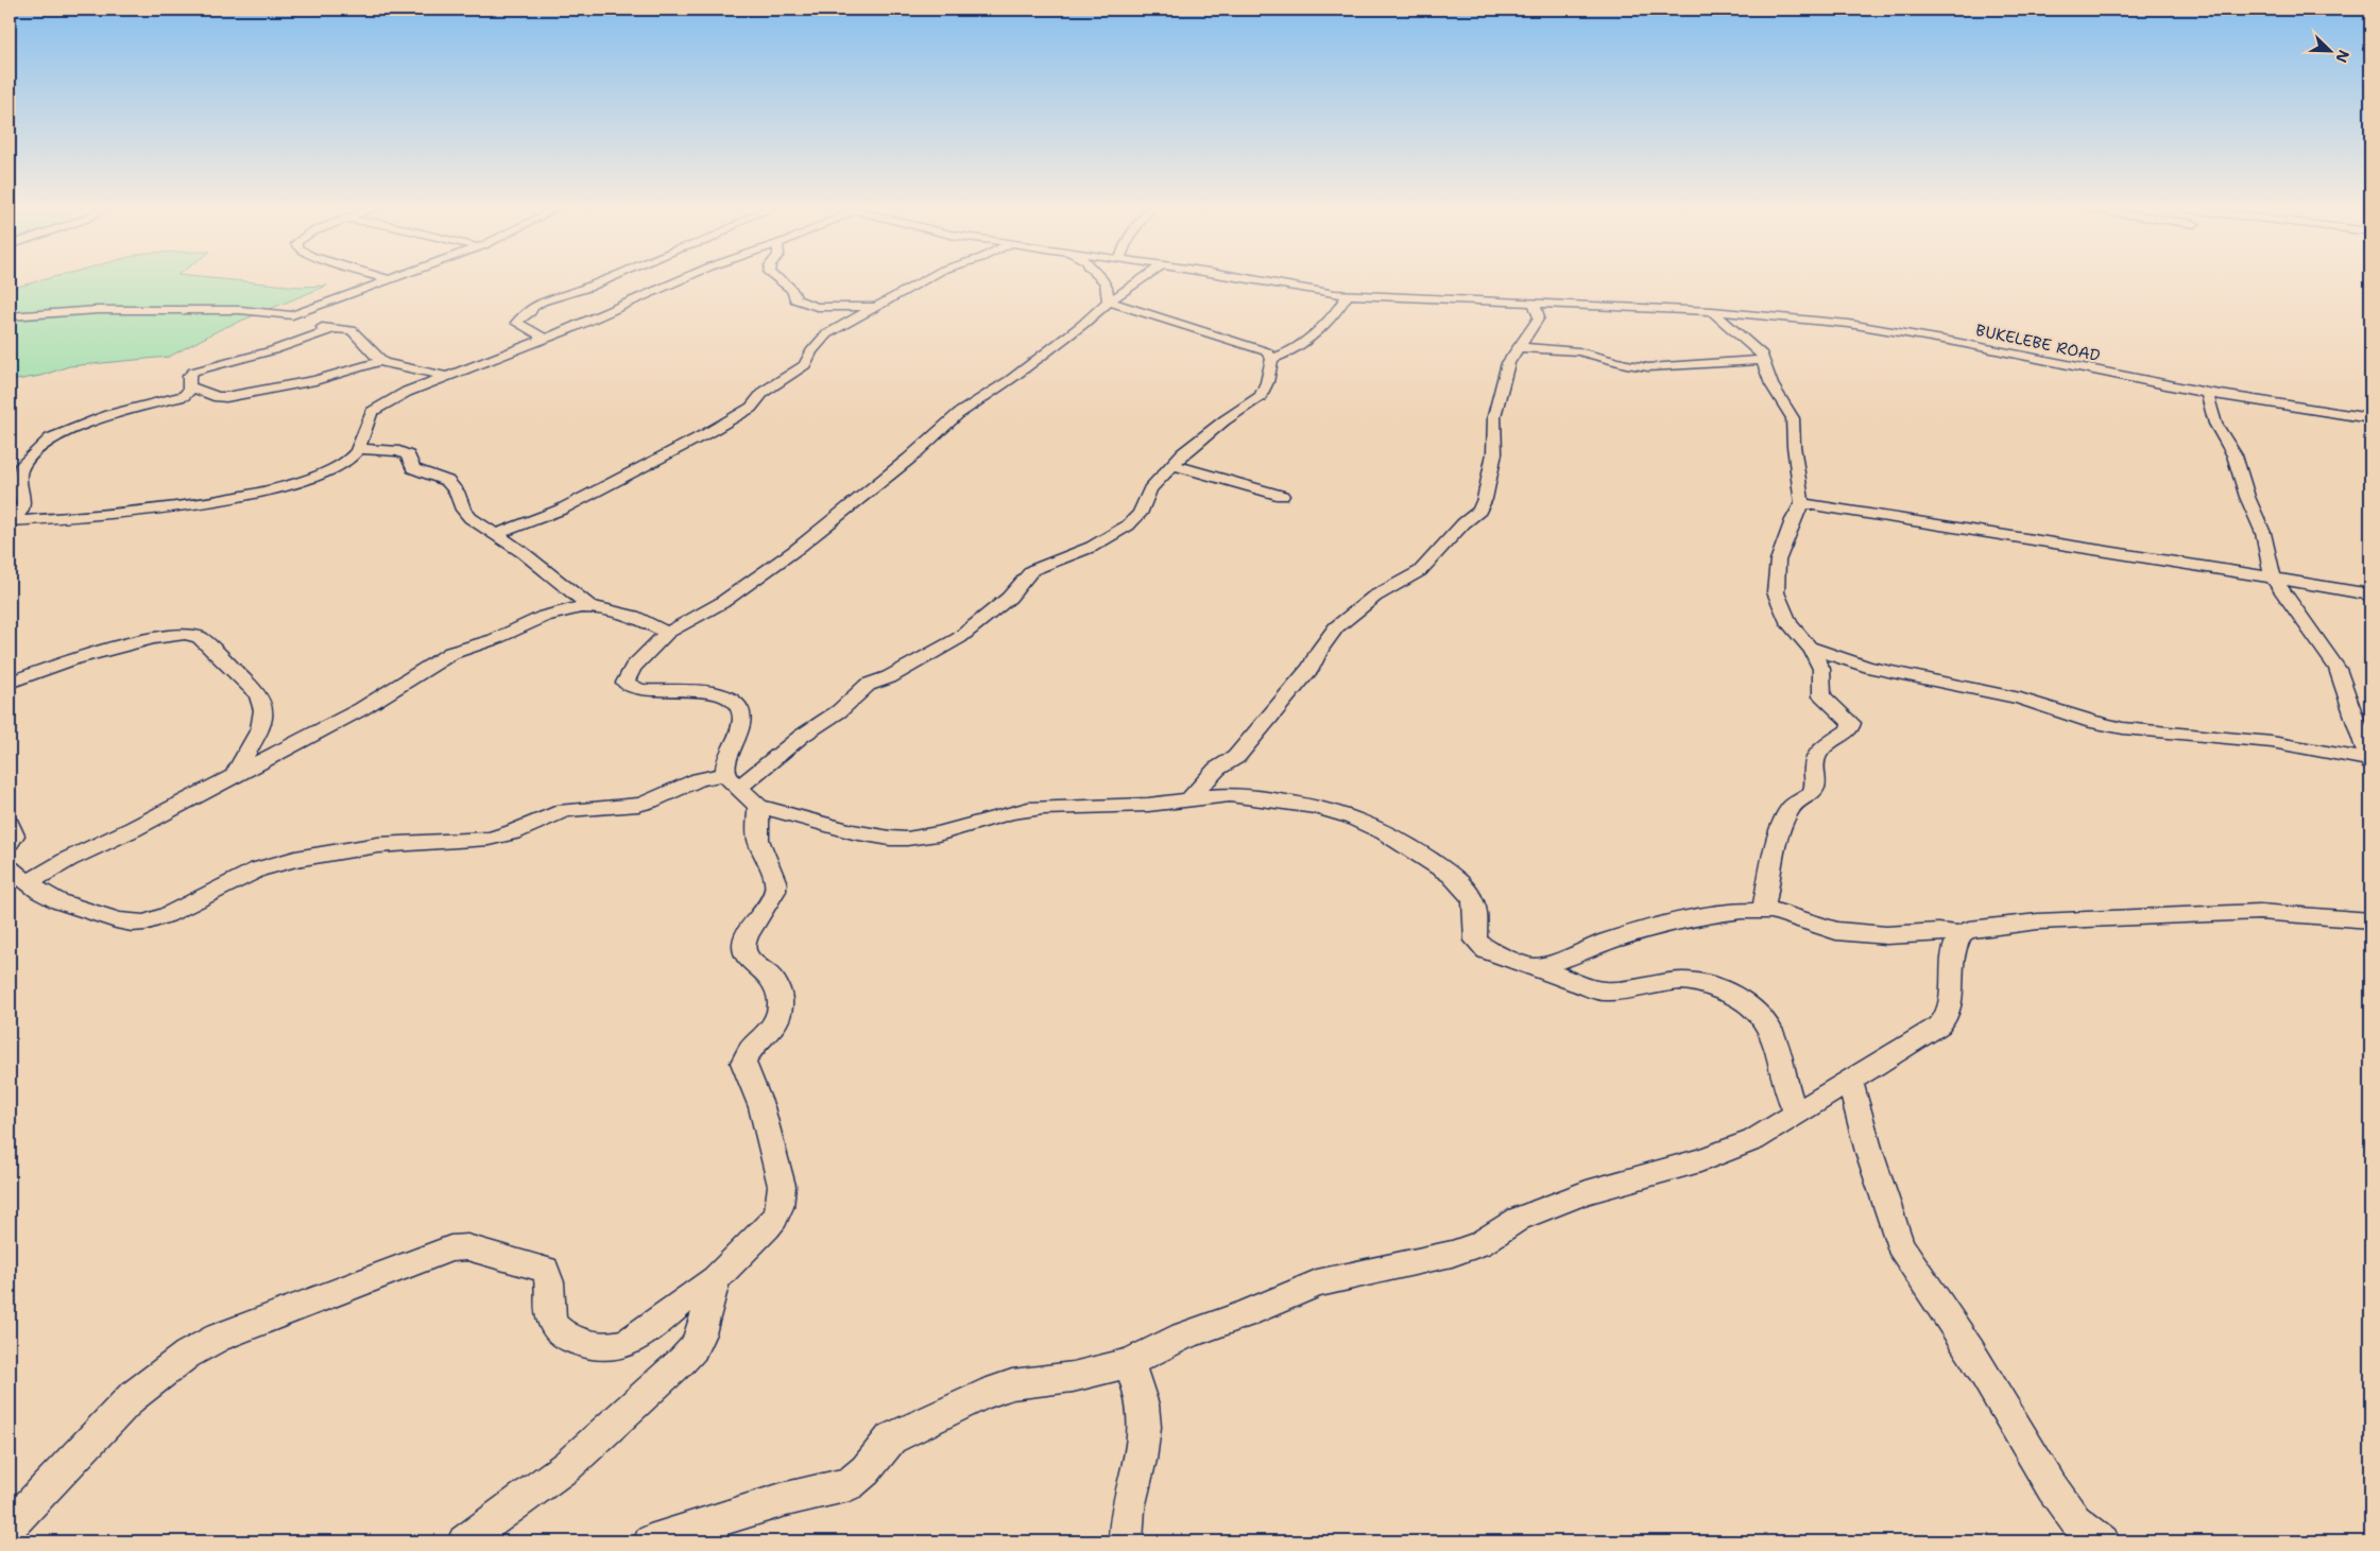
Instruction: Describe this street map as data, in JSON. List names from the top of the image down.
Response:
{
  "streets": {
    "street": ["BUKELEBE ROAD"]
  },
  "north": "bottom right"
}
